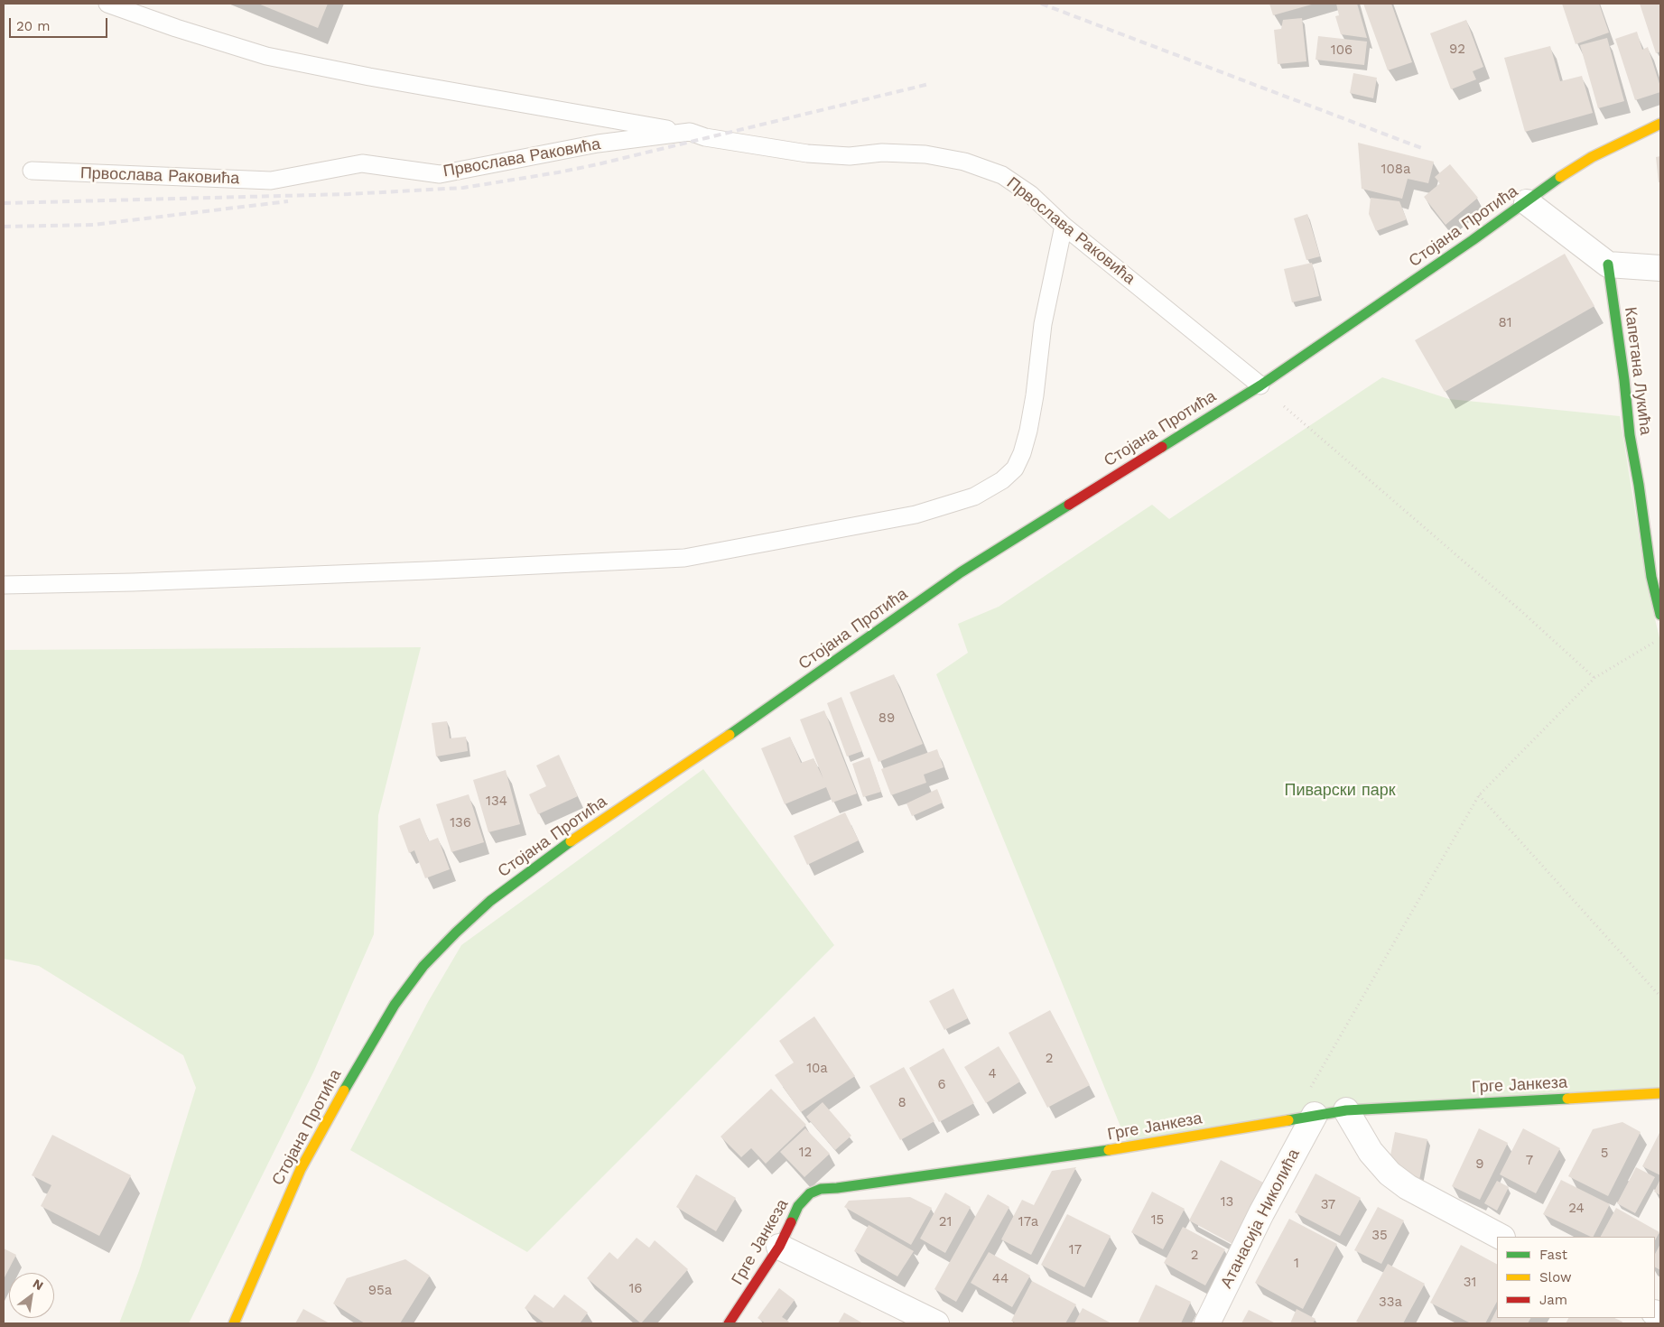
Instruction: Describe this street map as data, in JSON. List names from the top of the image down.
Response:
{
  "streets": {
    "main road": ["Стојана Протића", "Капетана Лукића", "Грге Јанкеза"],
    "street": ["Атанасија Николића"],
    "lane": ["Првослава Раковића"]
  },
  "crossings": [
    ["Првослава Раковића", "Стојана Протића"],
    ["Грге Јанкеза", "Атанасија Николића"]
  ],
  "parks": ["Пиварски парк"],
  "house_numbers": [
    "92",
    "106",
    "108a",
    "81",
    "89",
    "134",
    "136",
    "2",
    "10a",
    "4",
    "6",
    "8",
    "12",
    "5",
    "7",
    "9",
    "13",
    "37",
    "24",
    "15",
    "21",
    "17a",
    "35",
    "17",
    "2",
    "1",
    "44",
    "31",
    "16",
    "95a",
    "33a"
  ],
  "legend": ["Fast", "Slow", "Jam"],
  "scale_bar": "20 m",
  "north": "top right"
}
